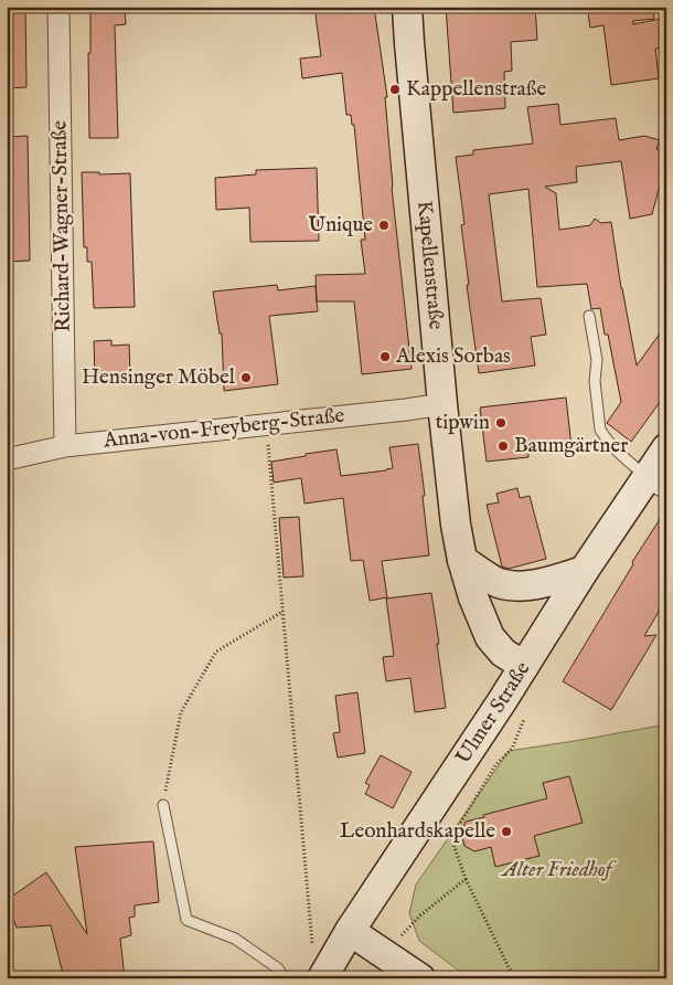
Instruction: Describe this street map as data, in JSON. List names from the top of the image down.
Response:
{
  "streets": {
    "street": [
      "Richard-Wagner-Straße",
      "Kapellenstraße",
      "Anna-von-Freyberg-Straße",
      "Ulmer Straße"
    ]
  },
  "crossings": [
    ["Richard-Wagner-Straße", "Anna-von-Freyberg-Straße"],
    ["Kapellenstraße", "Anna-von-Freyberg-Straße"],
    ["Kapellenstraße", "Ulmer Straße"]
  ],
  "parks": ["Alter Friedhof"],
  "places": [
    "Kappellenstraße",
    "Unique",
    "Alexis Sorbas",
    "Hensinger Möbel",
    "tipwin",
    "Baumgärtner",
    "Leonhardskapelle"
  ]
}
